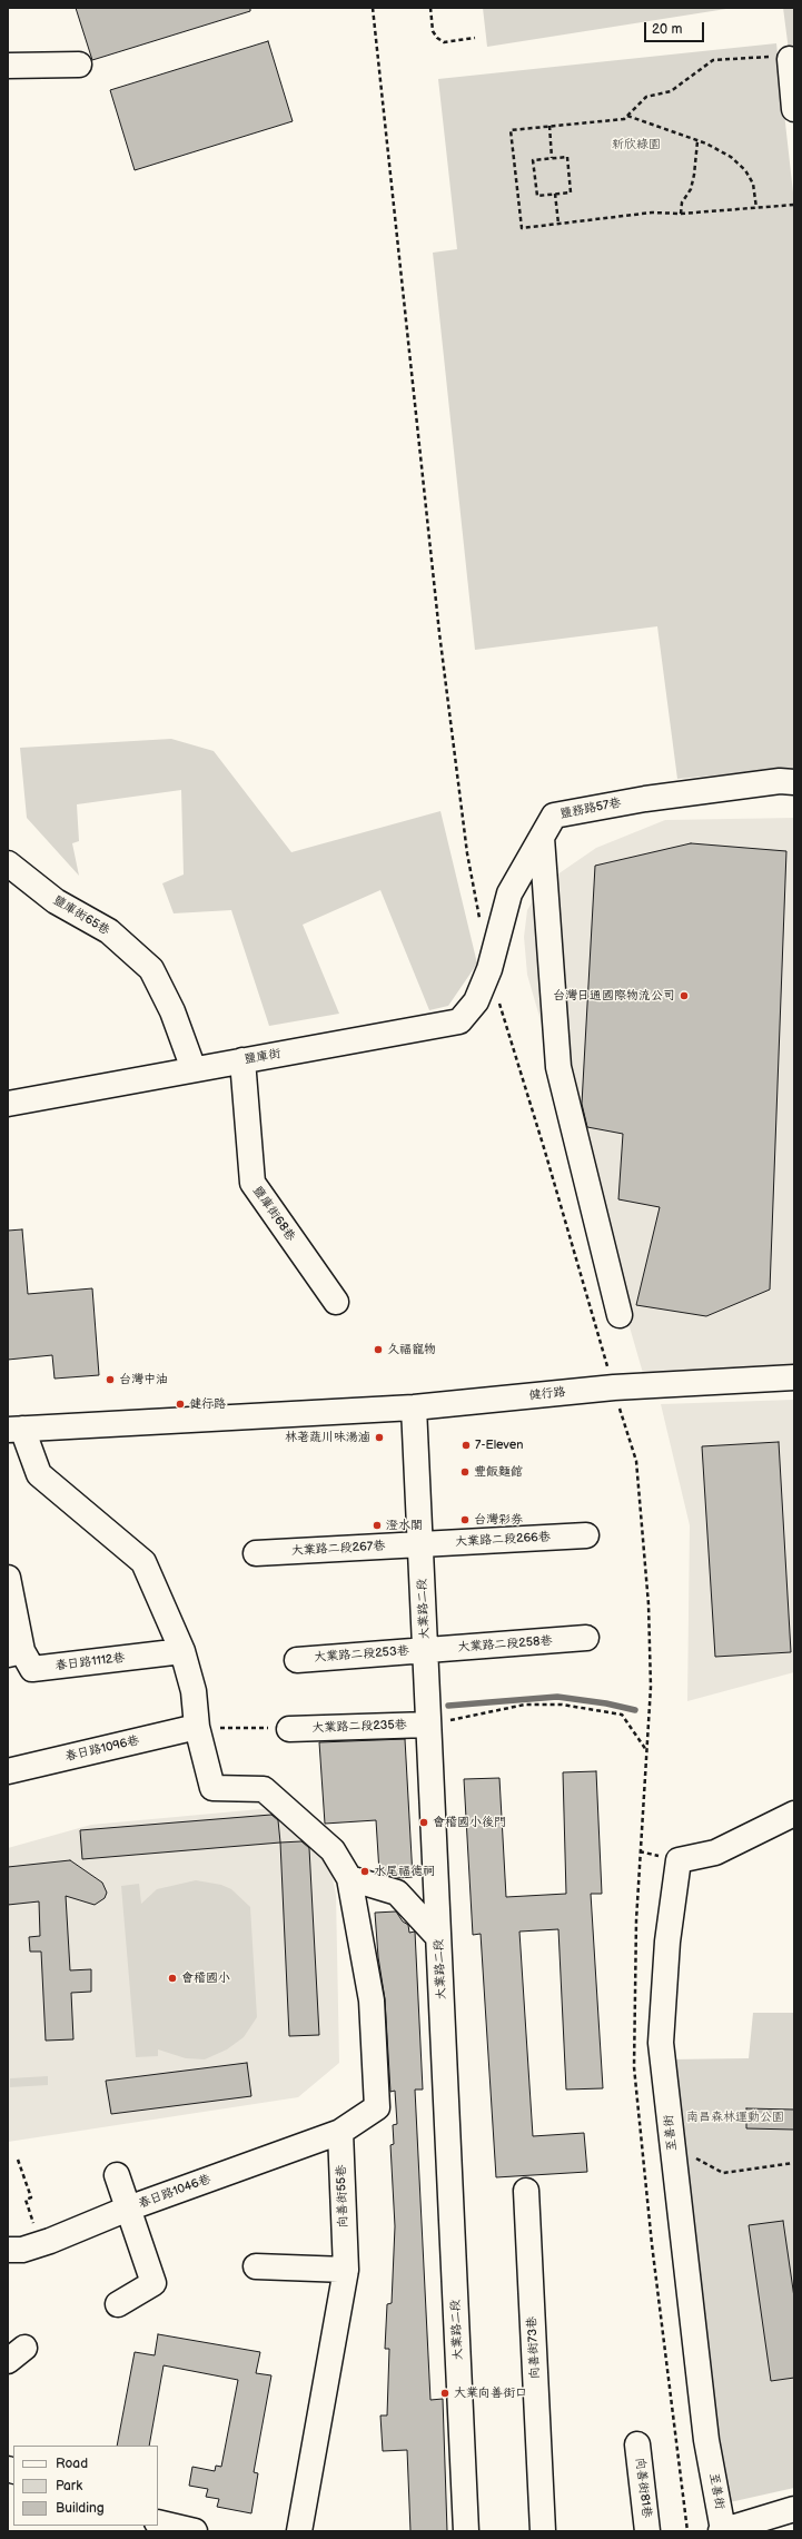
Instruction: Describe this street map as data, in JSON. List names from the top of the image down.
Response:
{
  "streets": {
    "street": [
      "鹽務路57巷",
      "鹽庫街65巷",
      "鹽庫街",
      "鹽庫街68巷",
      "健行路",
      "大業路二段266巷",
      "大業路二段267巷",
      "大業路二段",
      "大業路二段258巷",
      "大業路二段253巷",
      "春日路1112巷",
      "大業路二段235巷",
      "春日路1096巷",
      "至善街",
      "春日路1046巷",
      "向善街55巷",
      "向善街73巷",
      "向善街81巷"
    ]
  },
  "crossings": [
    ["鹽務路57巷", "鹽庫街"],
    ["鹽庫街65巷", "鹽庫街"],
    ["鹽庫街", "鹽庫街68巷"],
    ["健行路", "大業路二段"],
    ["大業路二段266巷", "大業路二段267巷"],
    ["大業路二段266巷", "大業路二段"],
    ["大業路二段267巷", "大業路二段"],
    ["大業路二段", "大業路二段258巷"],
    ["大業路二段", "大業路二段253巷"],
    ["大業路二段", "大業路二段235巷"],
    ["大業路二段258巷", "大業路二段253巷"],
    ["春日路1046巷", "向善街55巷"]
  ],
  "parks": ["新欣綠園", "南昌森林運動公園"],
  "places": [
    "台灣日通國際物流公司",
    "久福寵物",
    "台灣中油",
    "健行路",
    "林荖蔬川味湯滷",
    "7-Eleven",
    "豐飯麵館",
    "台灣彩券",
    "澄水閣",
    "會稽國小後門",
    "水尾福德祠",
    "會稽國小",
    "大業向善街口"
  ],
  "legend": ["Road", "Park", "Building"],
  "scale_bar": "20 m"
}
